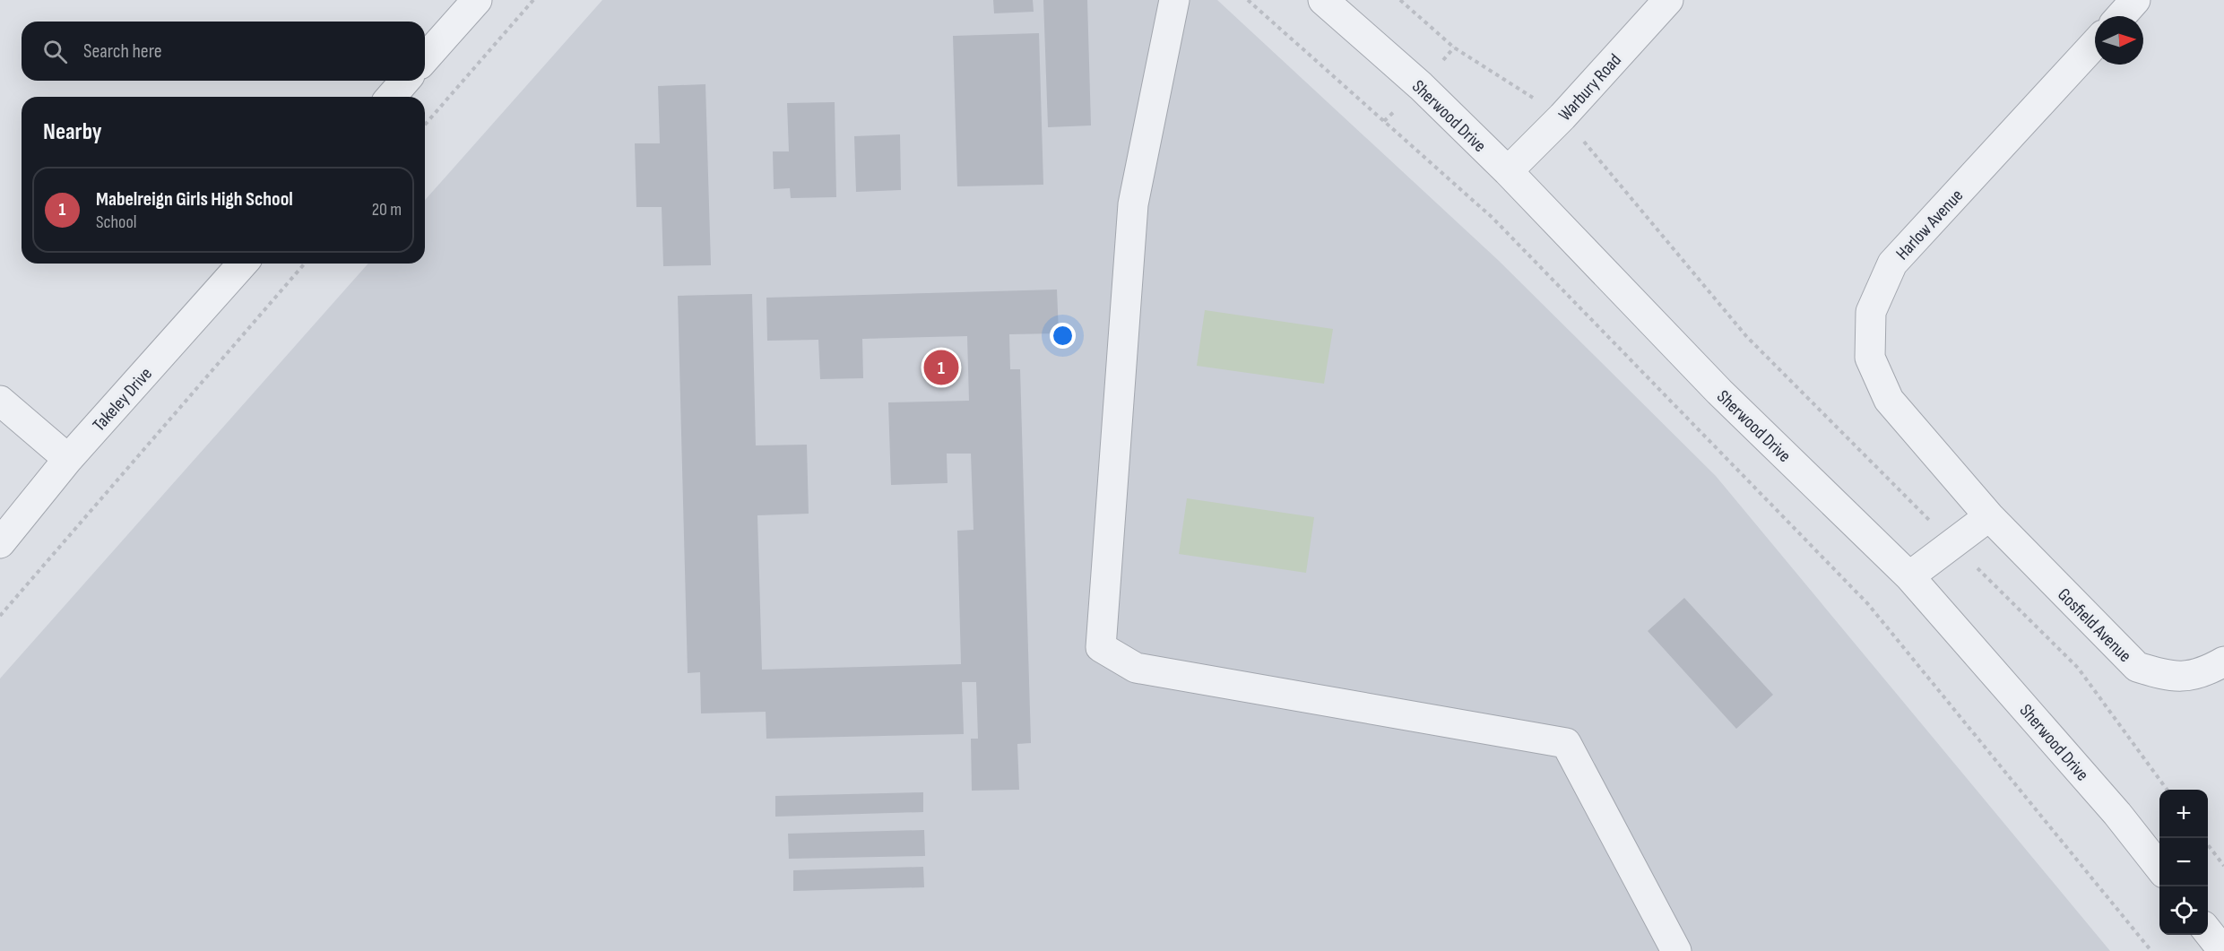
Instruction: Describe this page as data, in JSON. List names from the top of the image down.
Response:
{
  "streets": {
    "street": [
      "Warbury Road",
      "Sherwood Drive",
      "Harlow Avenue",
      "Takeley Drive",
      "Gosfield Avenue"
    ]
  },
  "crossings": [
    ["Warbury Road", "Sherwood Drive"],
    ["Harlow Avenue", "Gosfield Avenue"]
  ],
  "north": "right",
  "page": {
    "search": "Search here",
    "heading": "Nearby",
    "list": [
      {
        "mark": "1",
        "name": "Mabelreign Girls High School",
        "note": "School",
        "value": "20 m"
      }
    ],
    "pins": "1",
    "map_buttons": ["+", "−"]
  }
}
